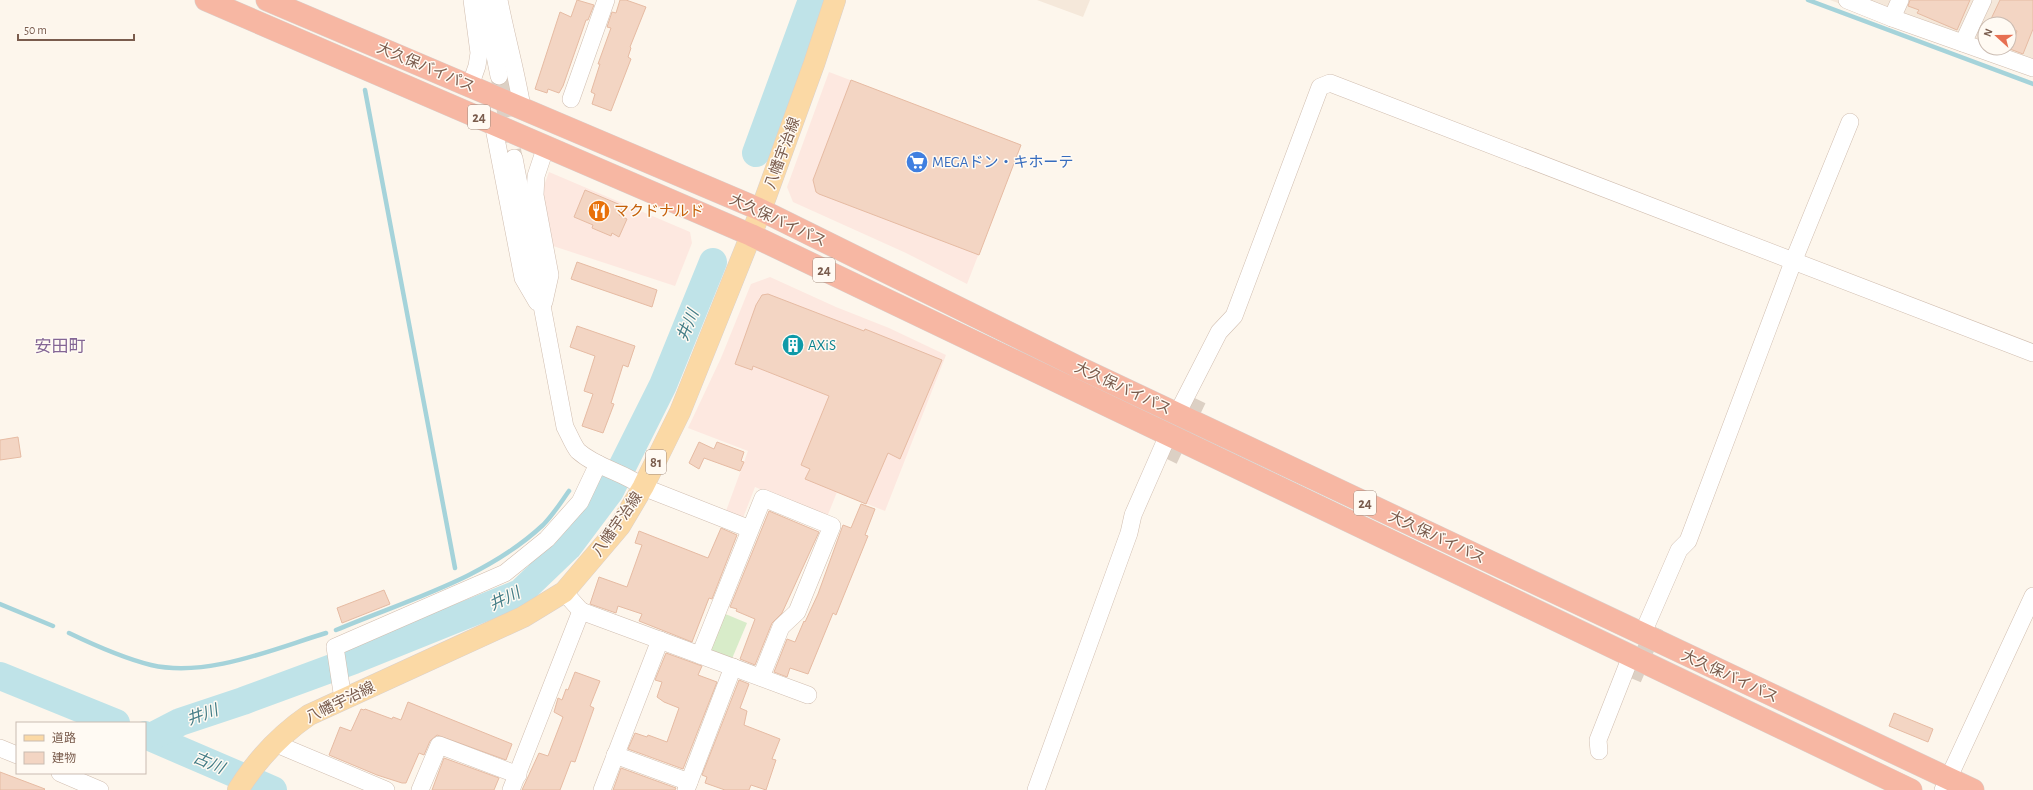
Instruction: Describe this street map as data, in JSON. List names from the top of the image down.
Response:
{
  "streets": {
    "highway": ["大久保バイパス", "24"],
    "main road": ["八幡宇治線", "81"]
  },
  "crossings": [
    ["大久保バイパス", "八幡宇治線"]
  ],
  "districts": ["安田町"],
  "water": ["井川", "古川"],
  "places": {
    "supermarket": ["MEGAドン・キホーテ"],
    "restaurant": ["マクドナルド"],
    "building": ["AXiS"]
  },
  "legend": ["道路", "建物"],
  "scale_bar": "50 m",
  "north": "left"
}
